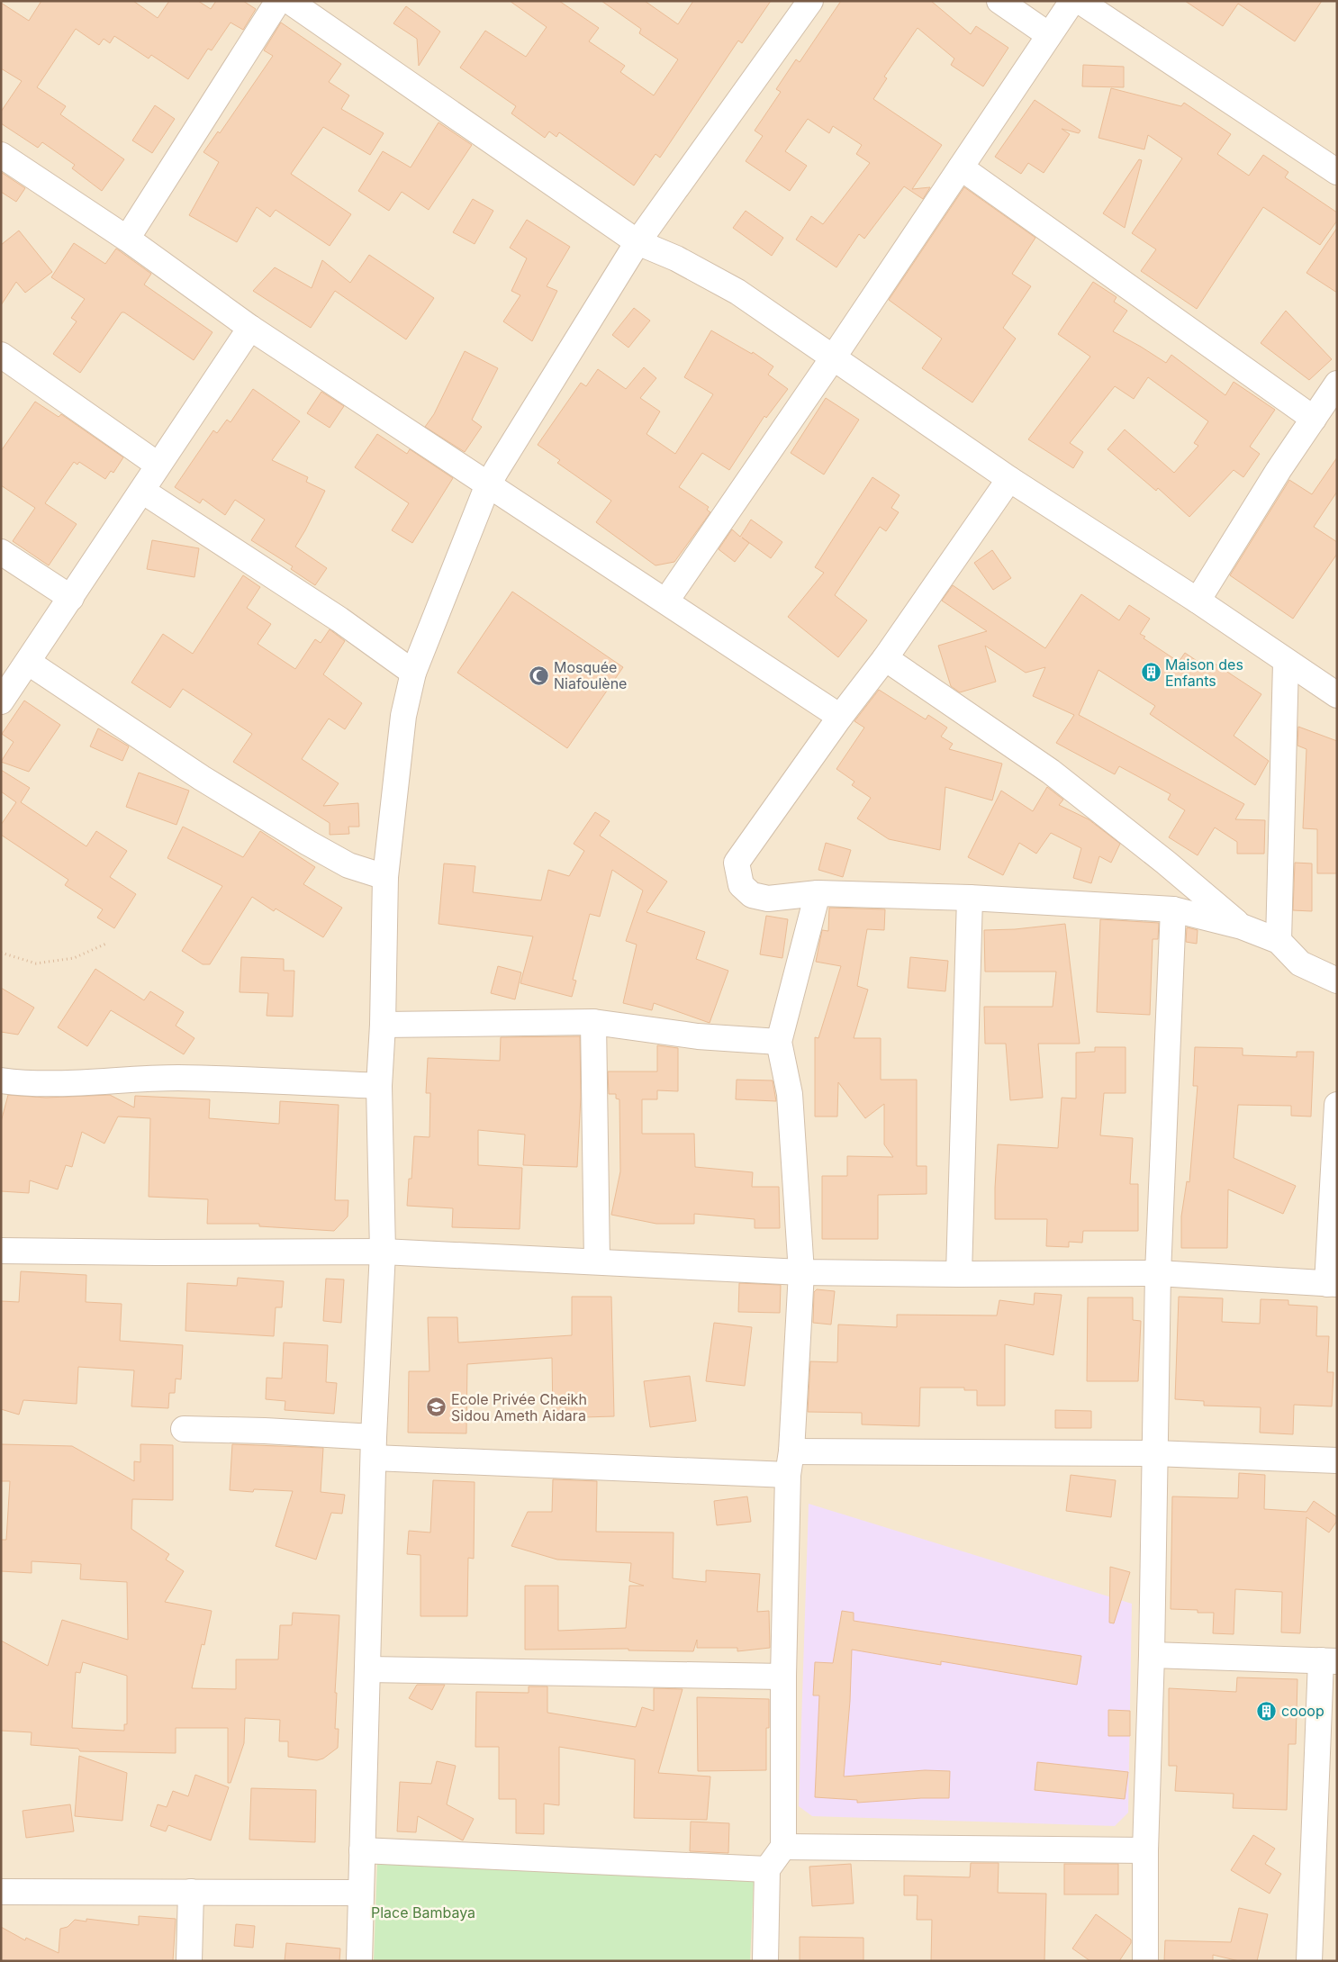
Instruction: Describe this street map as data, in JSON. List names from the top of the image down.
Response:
{
  "parks": ["Place Bambaya"],
  "places": {
    "building": ["Maison des Enfants", "cooop"],
    "mosque": ["Mosquée Niafoulène"],
    "school or university": ["Ecole Privée Cheikh Sidou Ameth Aidara"]
  }
}
